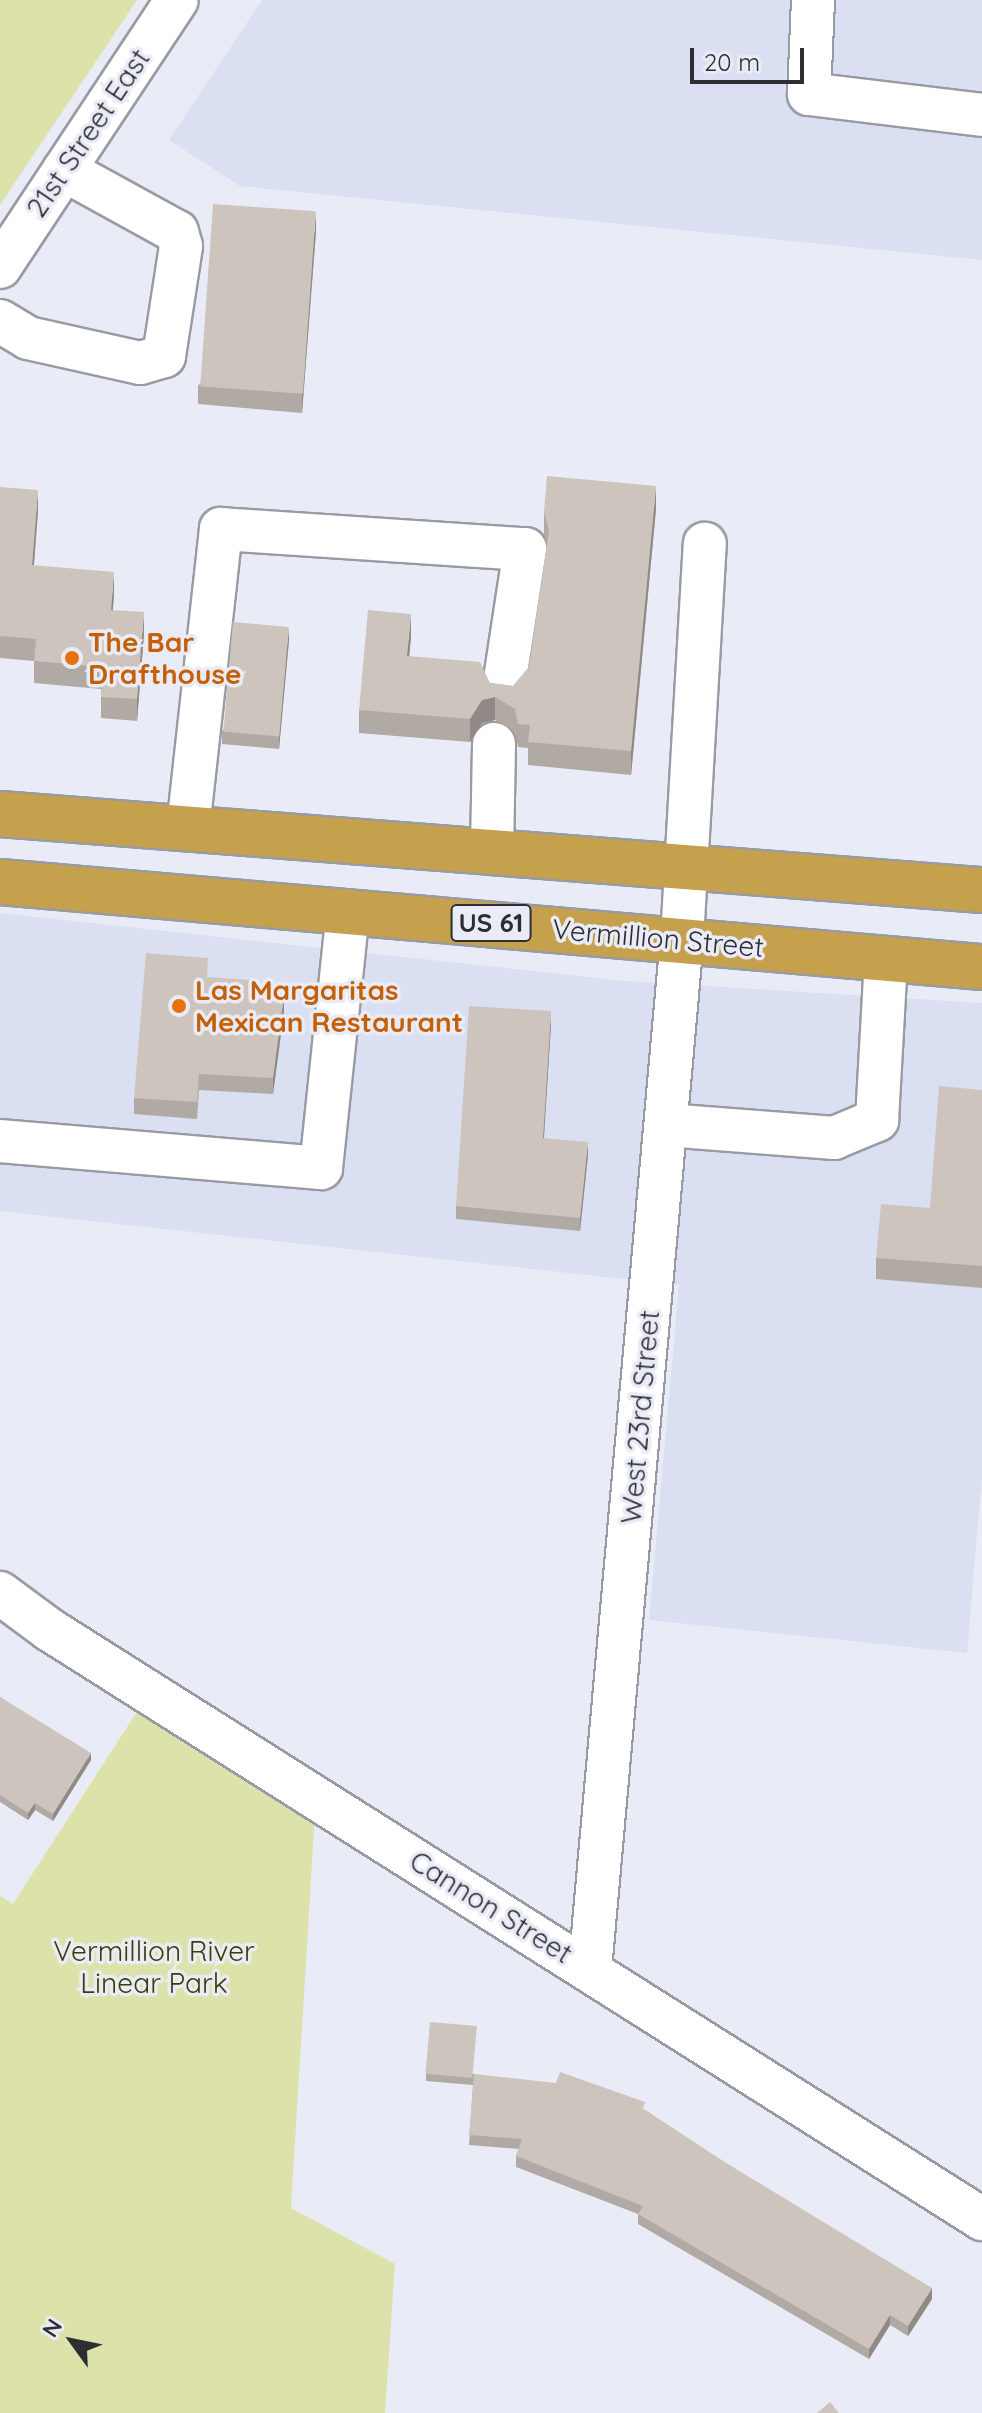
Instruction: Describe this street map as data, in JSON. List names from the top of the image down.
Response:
{
  "streets": {
    "highway": ["US 61", "Vermillion Street"],
    "street": ["21st Street East", "West 23rd Street", "Cannon Street"]
  },
  "crossings": [
    ["Vermillion Street", "West 23rd Street"],
    ["West 23rd Street", "Cannon Street"]
  ],
  "parks": ["Vermillion River Linear Park"],
  "places": ["The Bar Drafthouse", "Las Margaritas Mexican Restaurant"],
  "scale_bar": "20 m",
  "north": "top left"
}
